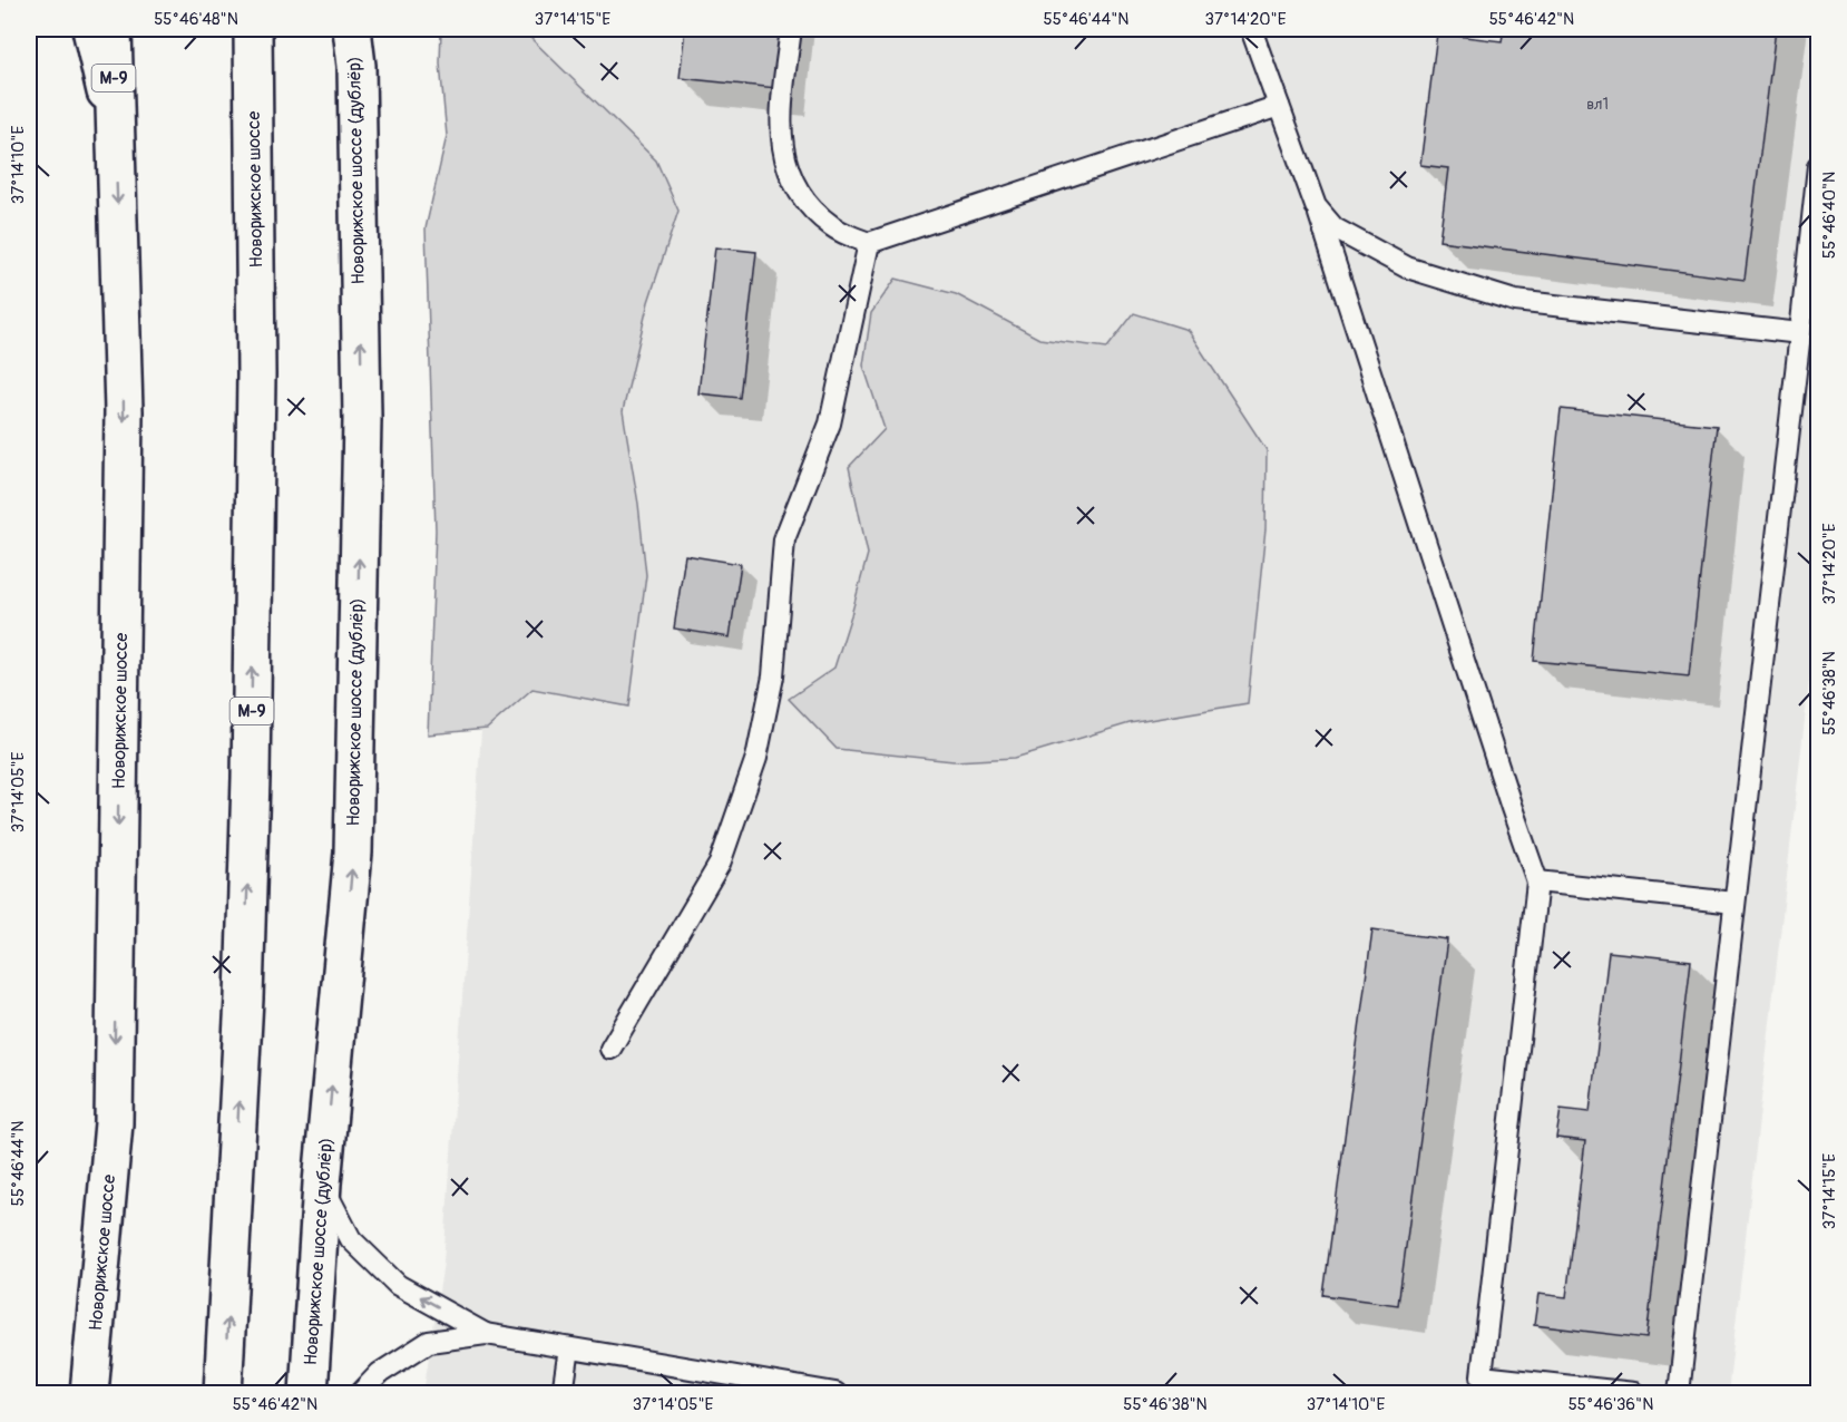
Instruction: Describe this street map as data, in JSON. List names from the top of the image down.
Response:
{
  "streets": {
    "main road": ["М-9", "Новорижское шоссе (дублёр)", "Новорижское шоссе"]
  },
  "crossings": [
    ["М-9", "Новорижское шоссе"]
  ],
  "one_way": ["Новорижское шоссе (дублёр)"],
  "house_numbers": ["вл1"],
  "coordinates": [
    "55°46'48\"N",
    "37°14'15\"E",
    "55°46'44\"N",
    "37°14'20\"E",
    "55°46'42\"N",
    "37°14'10\"E",
    "55°46'40\"N",
    "55°46'38\"N",
    "37°14'05\"E",
    "55°46'36\"N"
  ]
}
